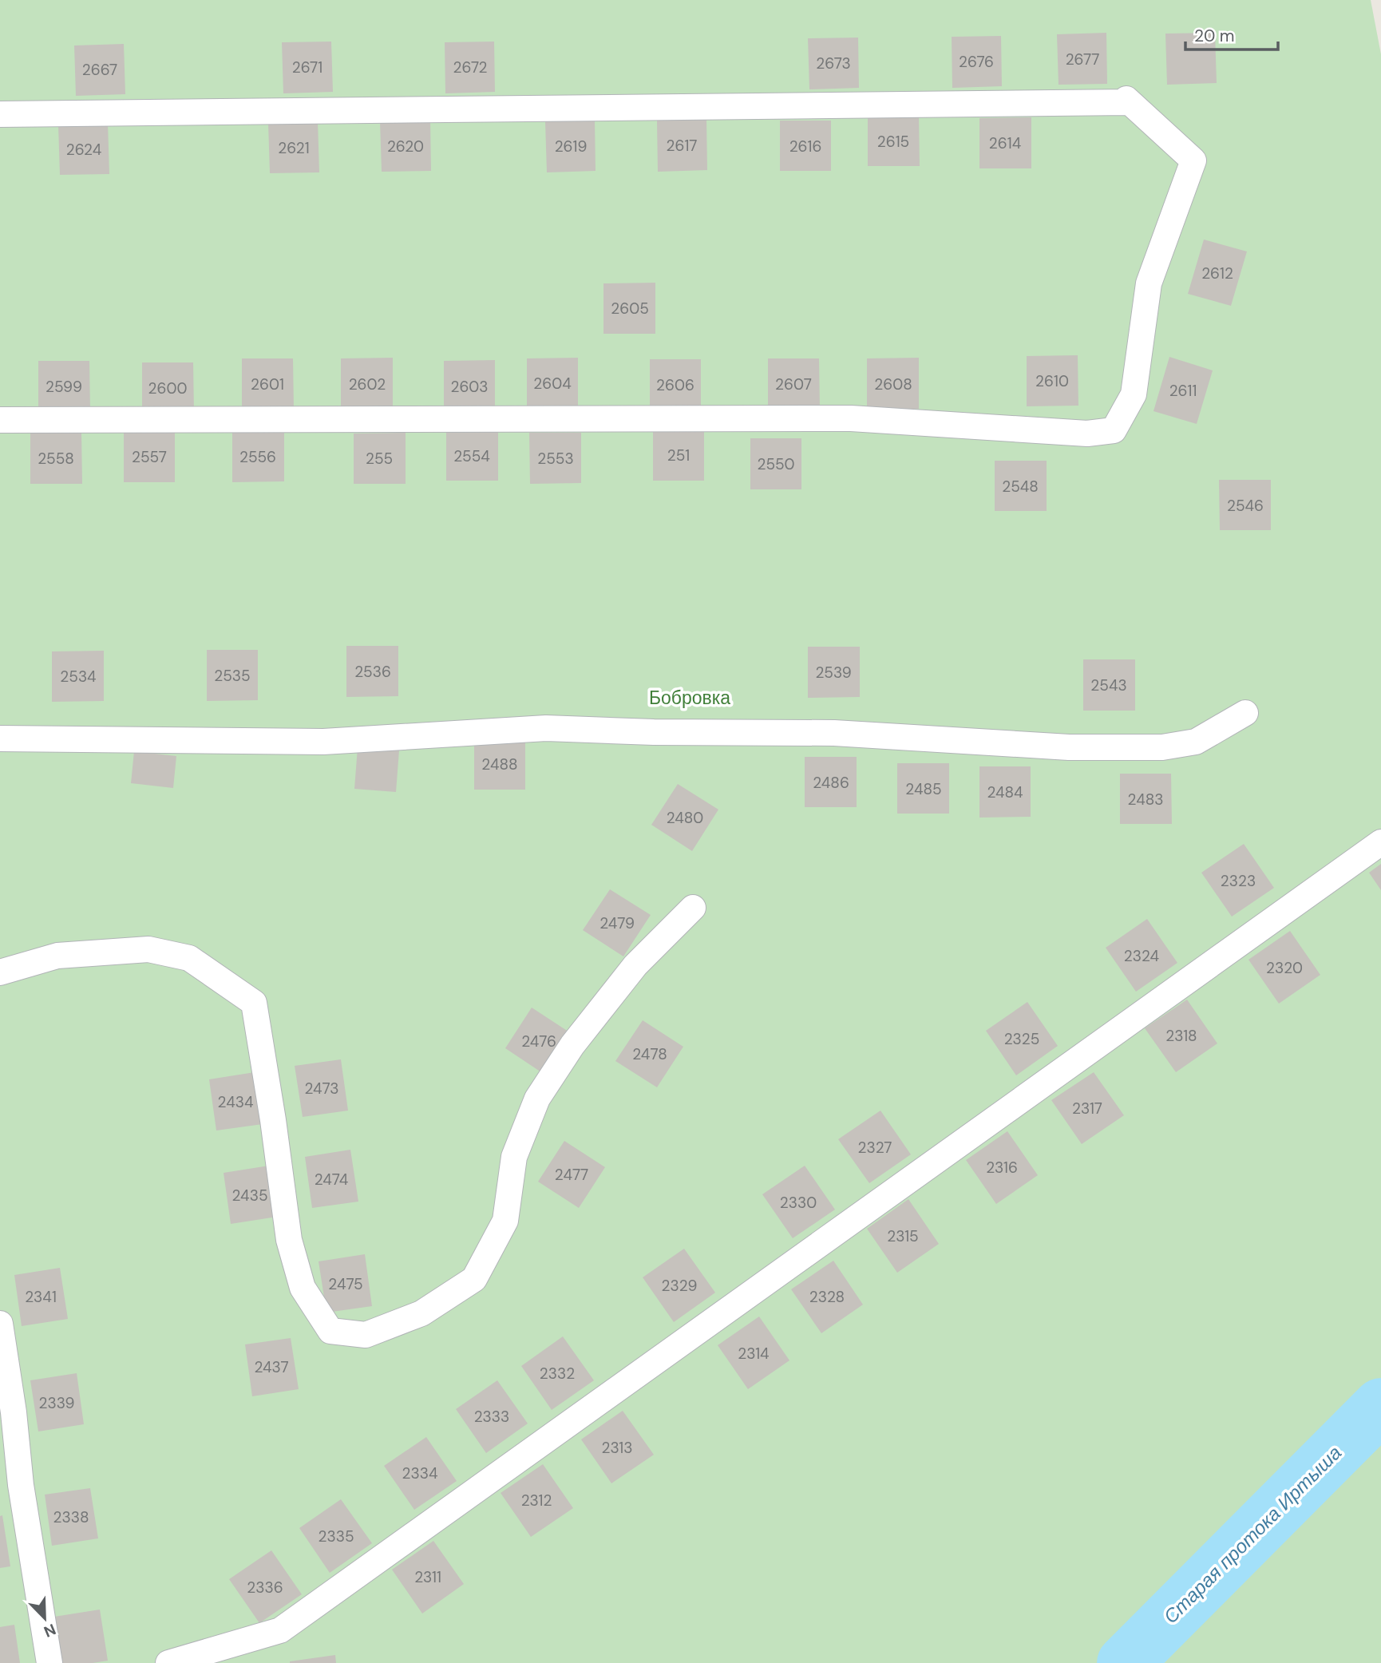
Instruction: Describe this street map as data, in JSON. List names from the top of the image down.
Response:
{
  "water": ["Старая протока Иртыша"],
  "parks": ["Бобровка"],
  "house_numbers": [
    "2677",
    "2676",
    "2673",
    "2671",
    "2672",
    "2667",
    "2615",
    "2614",
    "2617",
    "2620",
    "2619",
    "2616",
    "2621",
    "2624",
    "2612",
    "2605",
    "2610",
    "2604",
    "2601",
    "2602",
    "2607",
    "2608",
    "2606",
    "2599",
    "2603",
    "2600",
    "2611",
    "251",
    "2554",
    "2557",
    "2556",
    "2558",
    "255",
    "2553",
    "2550",
    "2548",
    "2546",
    "2536",
    "2539",
    "2535",
    "2534",
    "2543",
    "2488",
    "2486",
    "2485",
    "2484",
    "2483",
    "2480",
    "2323",
    "2479",
    "2324",
    "2320",
    "2318",
    "2325",
    "2476",
    "2478",
    "2473",
    "2434",
    "2317",
    "2327",
    "2316",
    "2477",
    "2474",
    "2435",
    "2330",
    "2315",
    "2475",
    "2329",
    "2341",
    "2328",
    "2314",
    "2437",
    "2332",
    "2339",
    "2333",
    "2313",
    "2334",
    "2312",
    "2338",
    "2335",
    "2311",
    "2336"
  ],
  "scale_bar": "20 m",
  "north": "bottom right"
}
